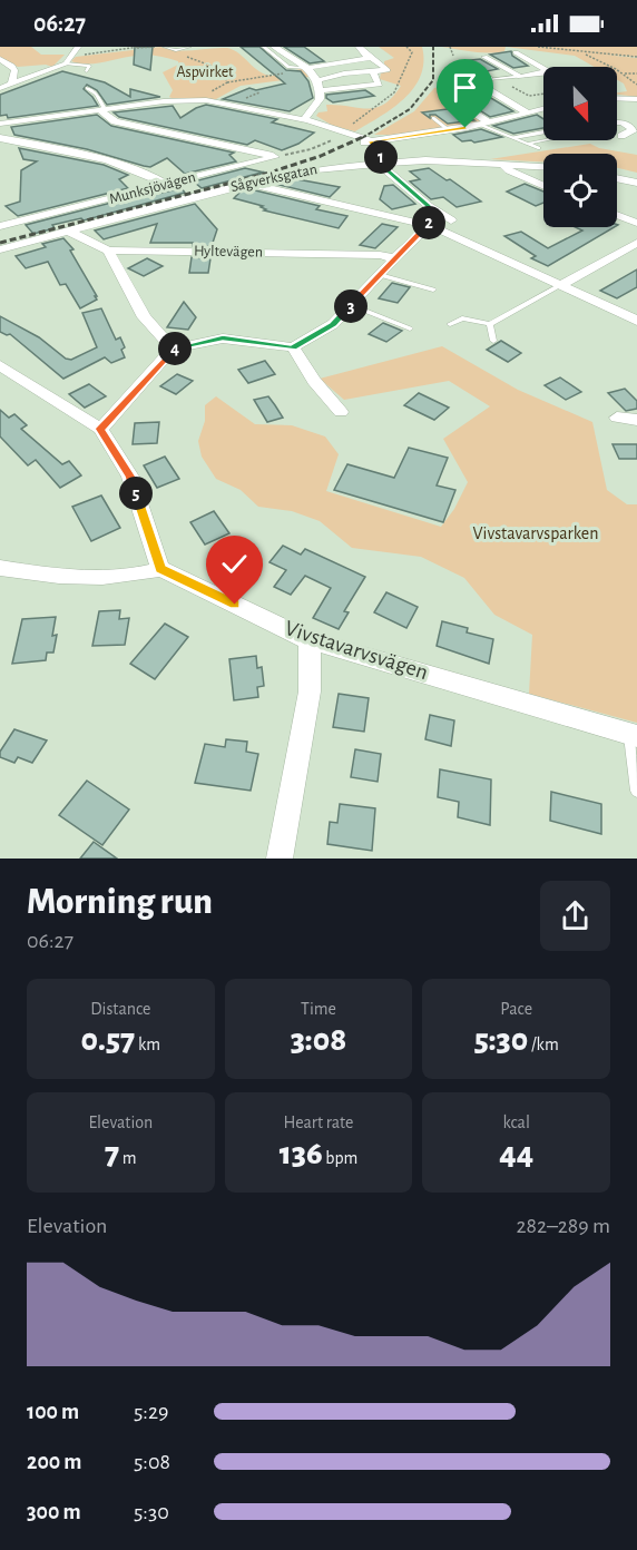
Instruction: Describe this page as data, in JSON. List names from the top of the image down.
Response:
{
  "streets": {
    "street": [
      "Sågverksgatan",
      "Munksjövägen",
      "Hyltevägen",
      "Vivstavarvsvägen"
    ]
  },
  "crossings": [
    ["Sågverksgatan", "Hyltevägen"]
  ],
  "parks": ["Aspvirket", "Vivstavarvsparken"],
  "north": "bottom",
  "page": {
    "status": "06:27",
    "pins": [
      "1",
      "2",
      "3",
      "4",
      "5"
    ],
    "heading": ["Morning run", "06:27"],
    "stats": [
      ["Distance", "0.57 km"],
      ["Time", "3:08"],
      ["Pace", "5:30 /km"],
      ["Elevation", "7 m"],
      ["Heart rate", "136 bpm"],
      ["kcal", "44"]
    ],
    "chart": ["Elevation", "282–289 m"],
    "list": [
      {
        "name": "100 m",
        "note": "5:29"
      },
      {
        "name": "200 m",
        "note": "5:08"
      },
      {
        "name": "300 m",
        "note": "5:30"
      }
    ]
  }
}
